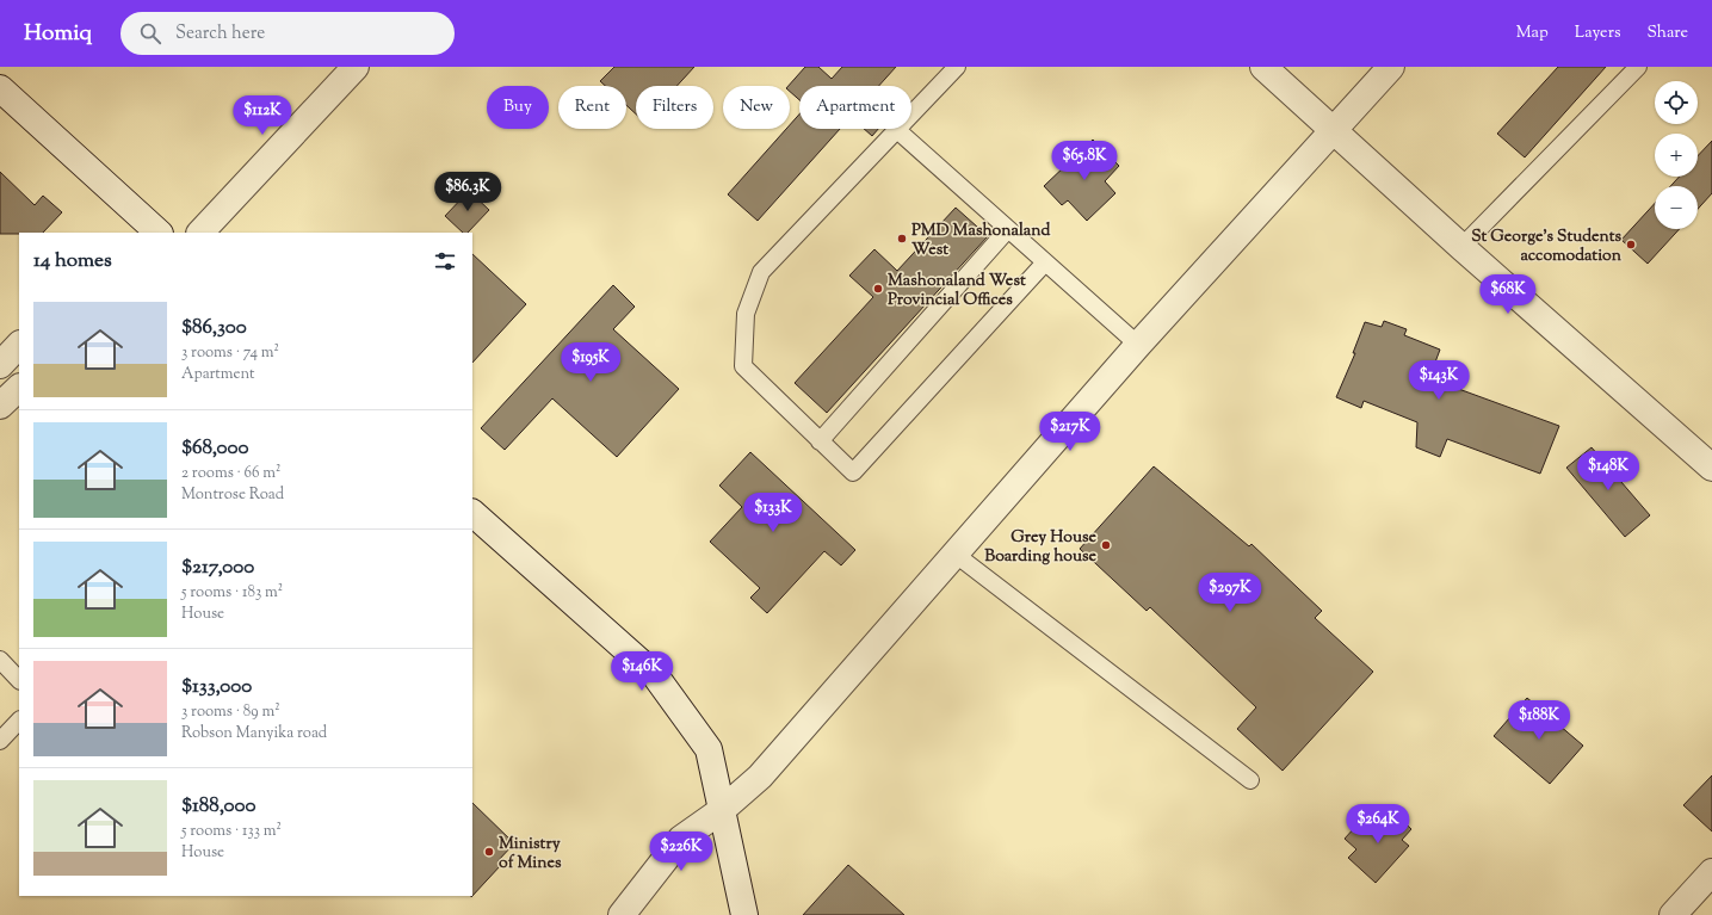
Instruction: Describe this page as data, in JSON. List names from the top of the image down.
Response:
{
  "places": [
    "PMD Mashonaland West",
    "St George's Students accomodation",
    "Mashonaland West Provincial Offices",
    "Grey House Boarding house",
    "Ministry of Mines"
  ],
  "page": {
    "header": "Homiq",
    "search": "Search here",
    "nav": ["Map", "Layers", "Share"],
    "map_buttons": ["+", "−"],
    "chip": [
      "Buy",
      "Rent",
      "Filters",
      "New",
      "Apartment"
    ],
    "price": [
      "$112K",
      "$65.8K",
      "$86.3K",
      "$68K",
      "$195K",
      "$143K",
      "$217K",
      "$148K",
      "$133K",
      "$297K",
      "$146K",
      "$188K",
      "$264K",
      "$226K"
    ],
    "heading": "14 homes",
    "list": [
      {
        "name": "$86,300",
        "note": "3 rooms · 74 m² · Apartment"
      },
      {
        "name": "$68,000",
        "note": "2 rooms · 66 m² · Montrose Road"
      },
      {
        "name": "$217,000",
        "note": "5 rooms · 183 m² · House"
      },
      {
        "name": "$133,000",
        "note": "3 rooms · 89 m² · Robson Manyika road"
      },
      {
        "name": "$188,000",
        "note": "5 rooms · 133 m² · House"
      }
    ]
  }
}
